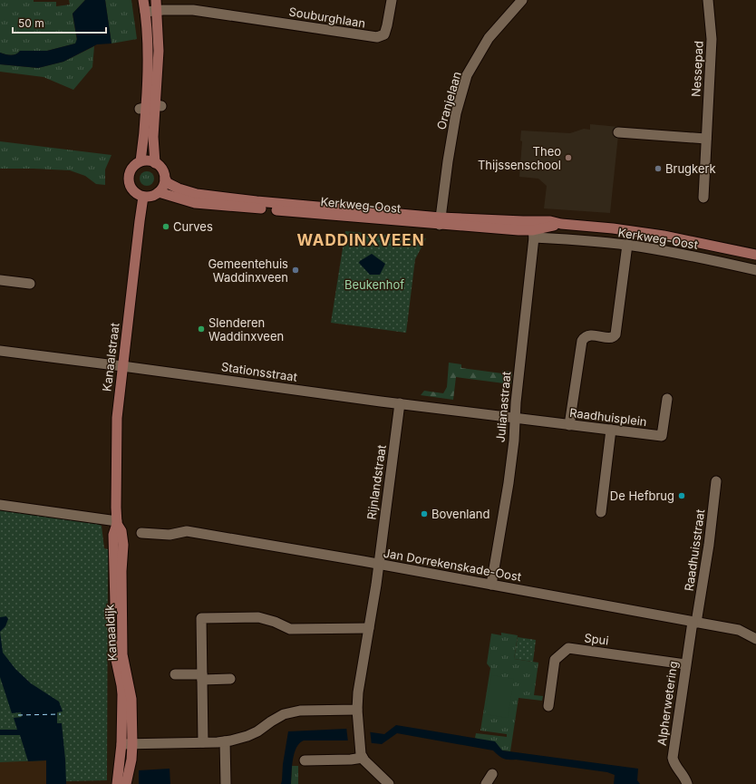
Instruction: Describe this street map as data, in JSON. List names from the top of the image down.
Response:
{
  "streets": {
    "main road": ["Kerkweg-Oost", "Kanaalstraat", "Kanaaldijk"],
    "street": [
      "Souburghlaan",
      "Nessepad",
      "Oranjelaan",
      "Stationsstraat",
      "Julianastraat",
      "Raadhuisplein",
      "Rijnlandstraat",
      "Raadhuisstraat",
      "Jan Dorrekenskade-Oost",
      "Spui",
      "Alpherwetering"
    ]
  },
  "crossings": [
    ["Oranjelaan", "Kerkweg-Oost"],
    ["Kerkweg-Oost", "Kanaalstraat"],
    ["Kerkweg-Oost", "Julianastraat"],
    ["Kanaalstraat", "Stationsstraat"],
    ["Kanaalstraat", "Kanaaldijk"],
    ["Stationsstraat", "Julianastraat"],
    ["Stationsstraat", "Raadhuisplein"],
    ["Stationsstraat", "Rijnlandstraat"],
    ["Julianastraat", "Raadhuisplein"],
    ["Julianastraat", "Jan Dorrekenskade-Oost"],
    ["Rijnlandstraat", "Jan Dorrekenskade-Oost"],
    ["Raadhuisstraat", "Jan Dorrekenskade-Oost"],
    ["Raadhuisstraat", "Alpherwetering"],
    ["Jan Dorrekenskade-Oost", "Alpherwetering"],
    ["Spui", "Alpherwetering"]
  ],
  "districts": ["WADDINXVEEN"],
  "parks": ["Beukenhof"],
  "places": [
    "Theo Thijssenschool",
    "Brugkerk",
    "Curves",
    "Gemeentehuis Waddinxveen",
    "Slenderen Waddinxveen",
    "De Hefbrug",
    "Bovenland"
  ],
  "scale_bar": "50 m"
}
